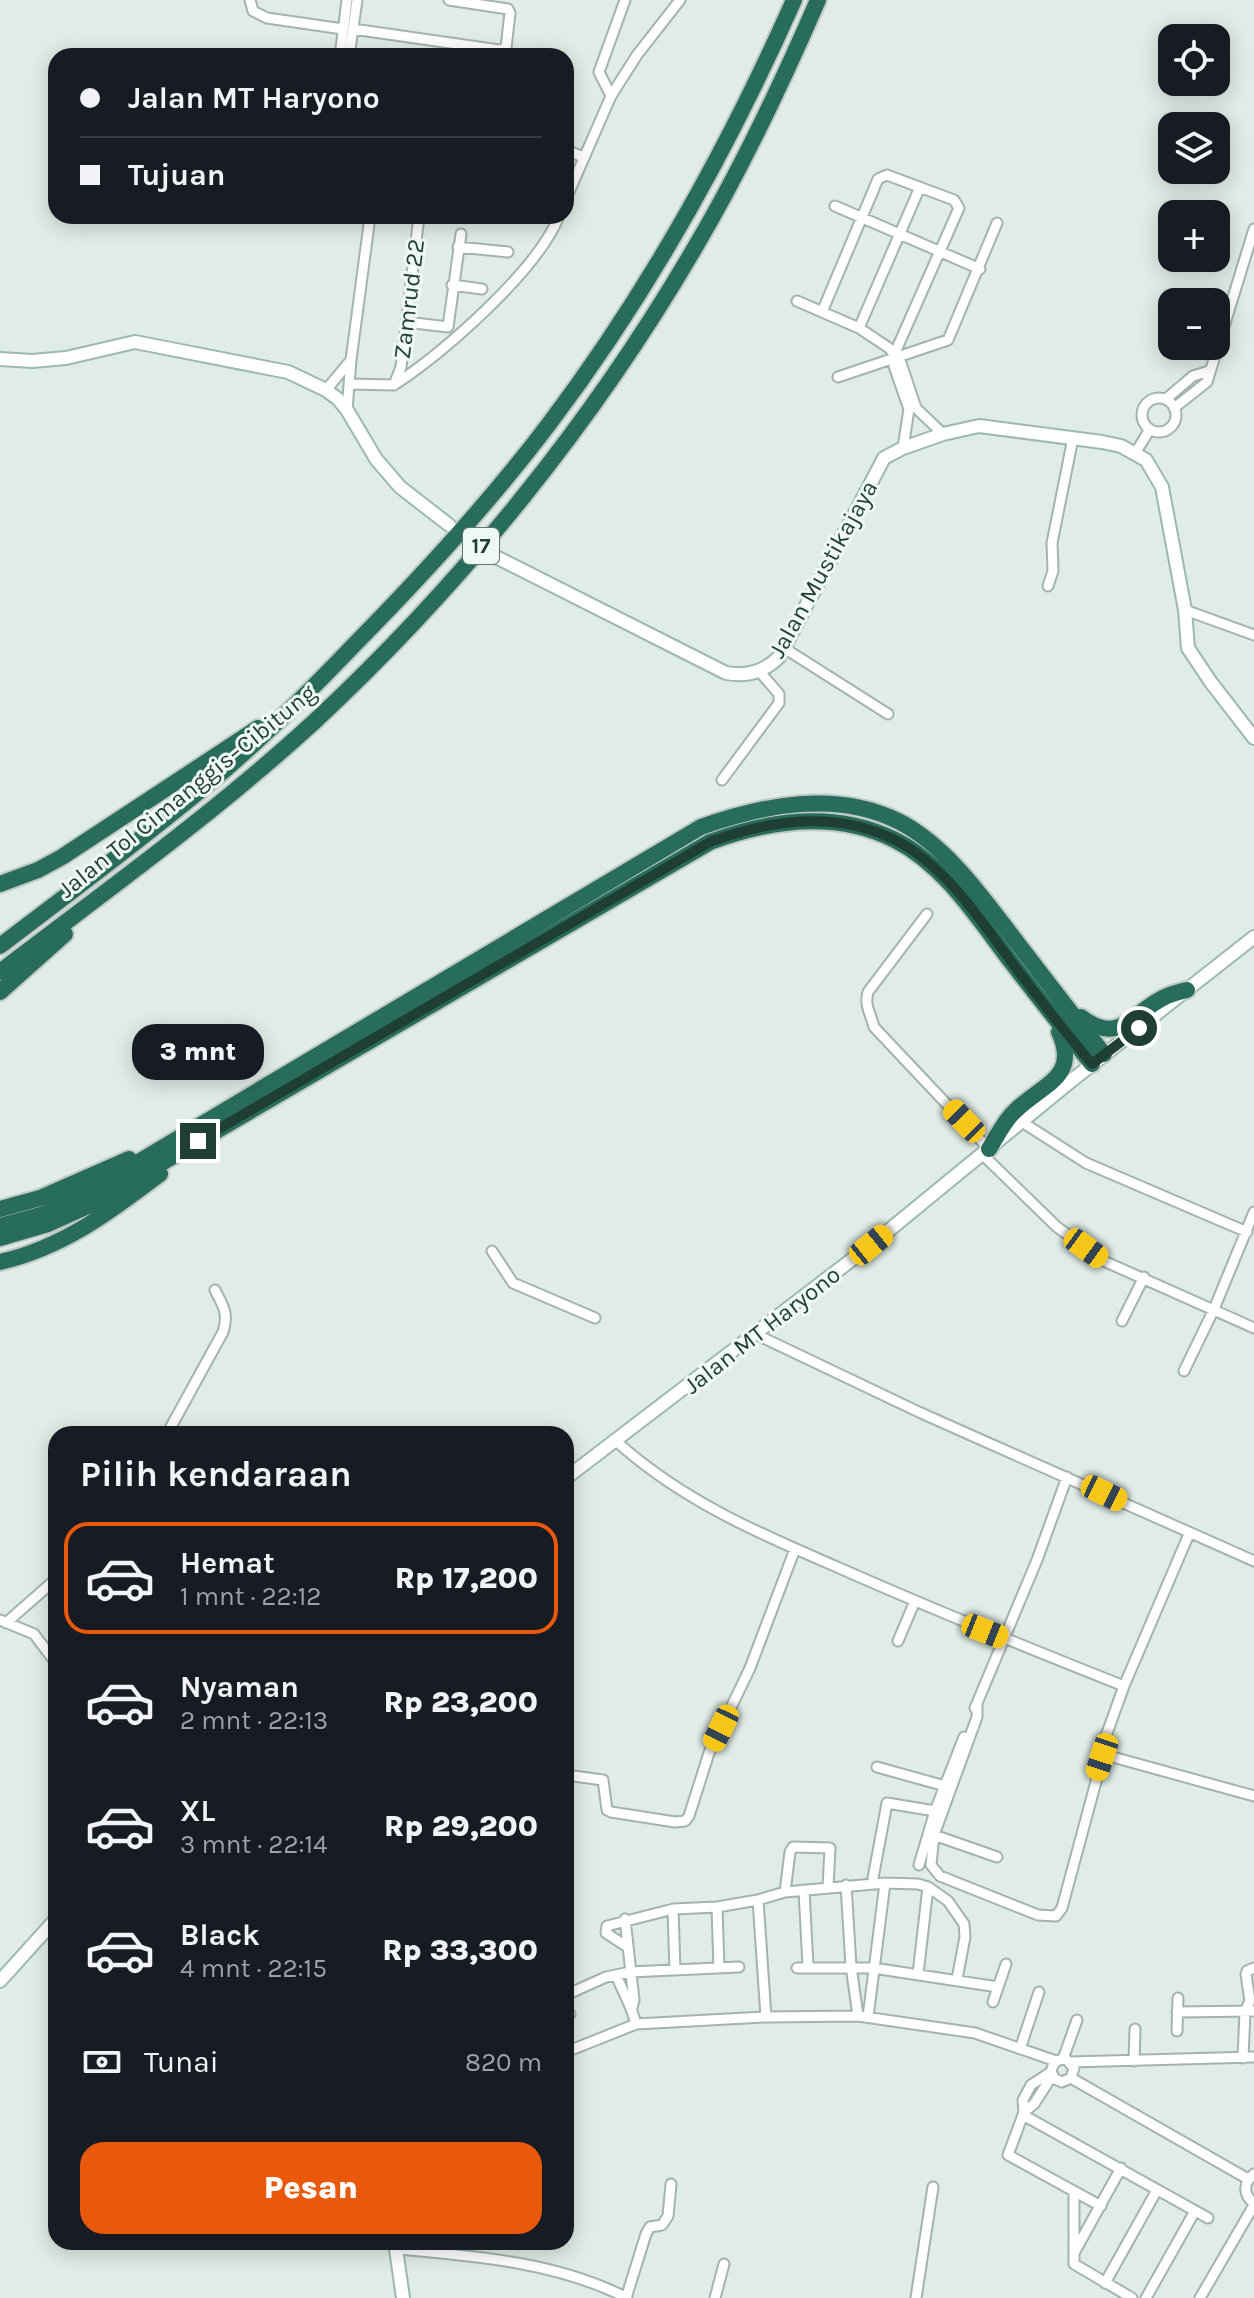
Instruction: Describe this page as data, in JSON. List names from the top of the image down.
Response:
{
  "streets": {
    "highway": ["17", "Jalan Tol Cimanggis–Cibitung"],
    "street": ["Zamrud 22", "Jalan Mustikajaya", "Jalan MT Haryono"]
  },
  "page": {
    "map_buttons": ["+", "−"],
    "banner": ["Jalan MT Haryono", "Tujuan"],
    "bubble": "3 mnt",
    "heading": "Pilih kendaraan",
    "list": [
      {
        "name": "Hemat",
        "note": "1 mnt · 22:12",
        "value": "Rp 17,200"
      },
      {
        "name": "Nyaman",
        "note": "2 mnt · 22:13",
        "value": "Rp 23,200"
      },
      {
        "name": "XL",
        "note": "3 mnt · 22:14",
        "value": "Rp 29,200"
      },
      {
        "name": "Black",
        "note": "4 mnt · 22:15",
        "value": "Rp 33,300"
      }
    ],
    "pay": ["Tunai", "820 m"],
    "buttons": "Pesan"
  }
}
